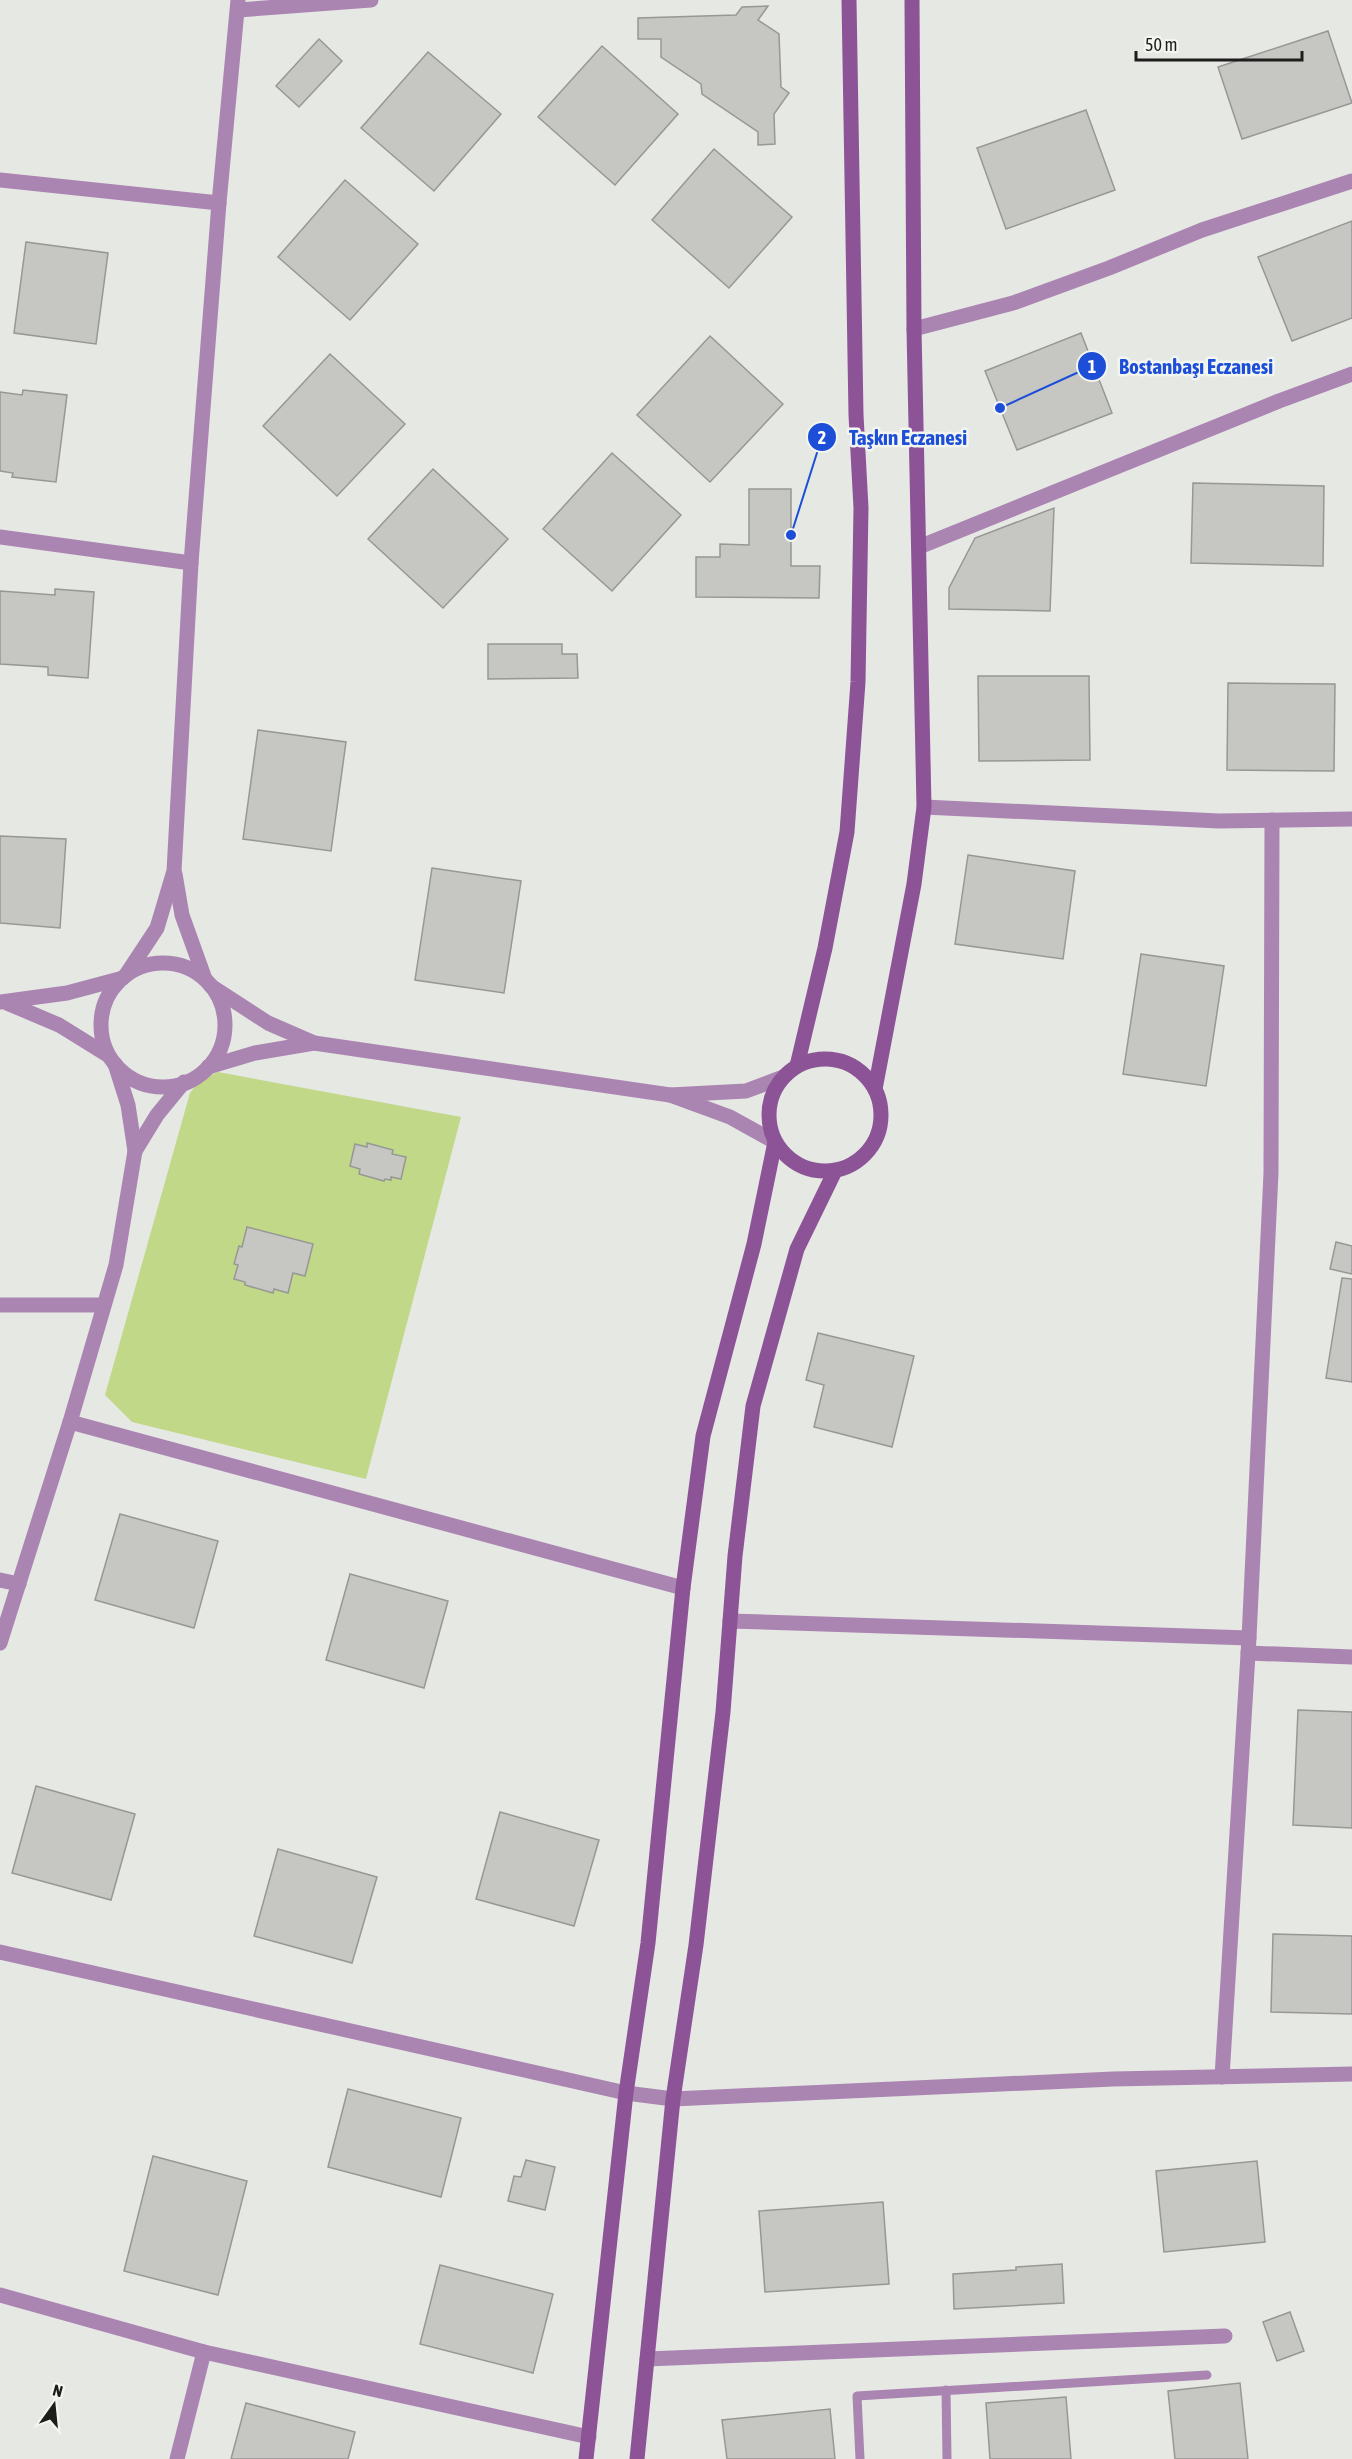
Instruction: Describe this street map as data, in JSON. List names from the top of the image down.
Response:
{
  "places": ["Bostanbaşı Eczanesi", "Taşkın Eczanesi"],
  "scale_bar": "50 m",
  "north": "top"
}
